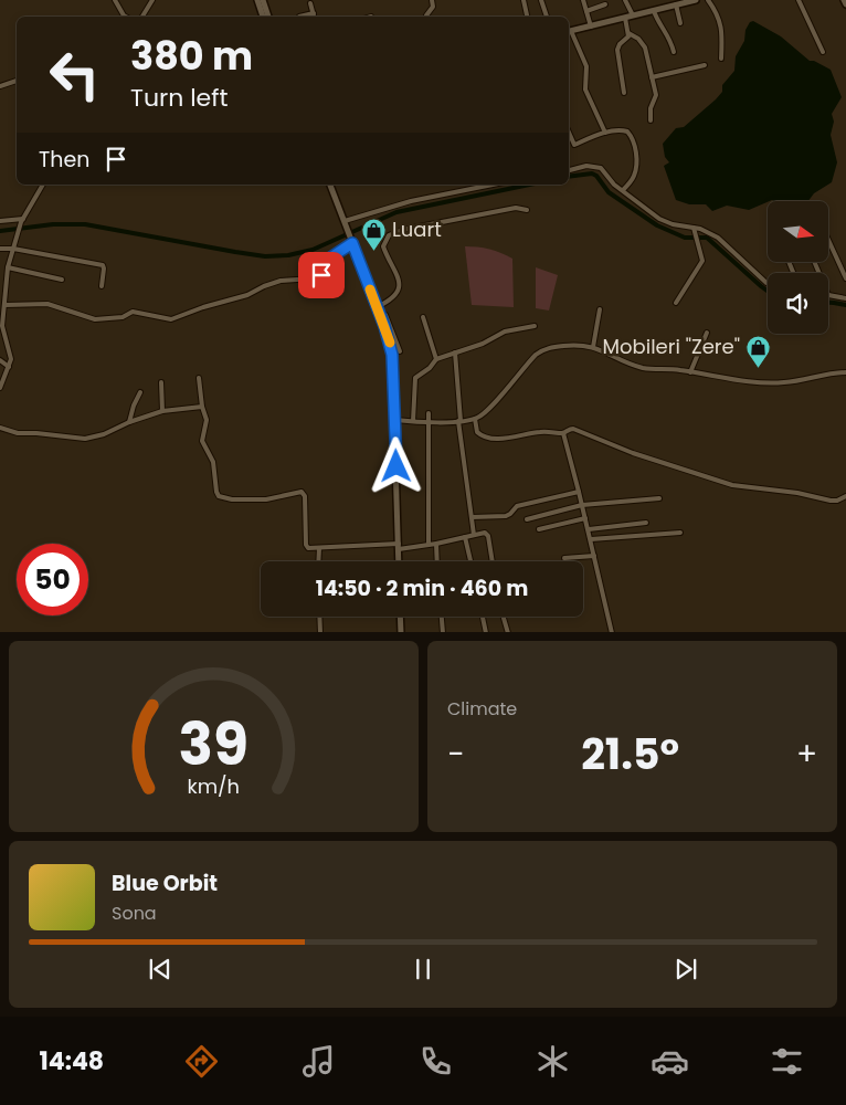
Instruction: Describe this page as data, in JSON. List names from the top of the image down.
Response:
{
  "places": {
    "shop": ["Luart", "Mobileri \"Zere\""]
  },
  "north": "right",
  "page": {
    "turn": ["380 m", "Turn left"],
    "then": "Then",
    "limit": "50",
    "trip": "14:50 · 2 min · 460 m",
    "tile": "Climate",
    "heat": ["−", "21.5°", "+"],
    "song": ["Blue Orbit", "Sona"],
    "tabs": "14:48",
    "gauge": ["39", "km/h"]
  }
}
